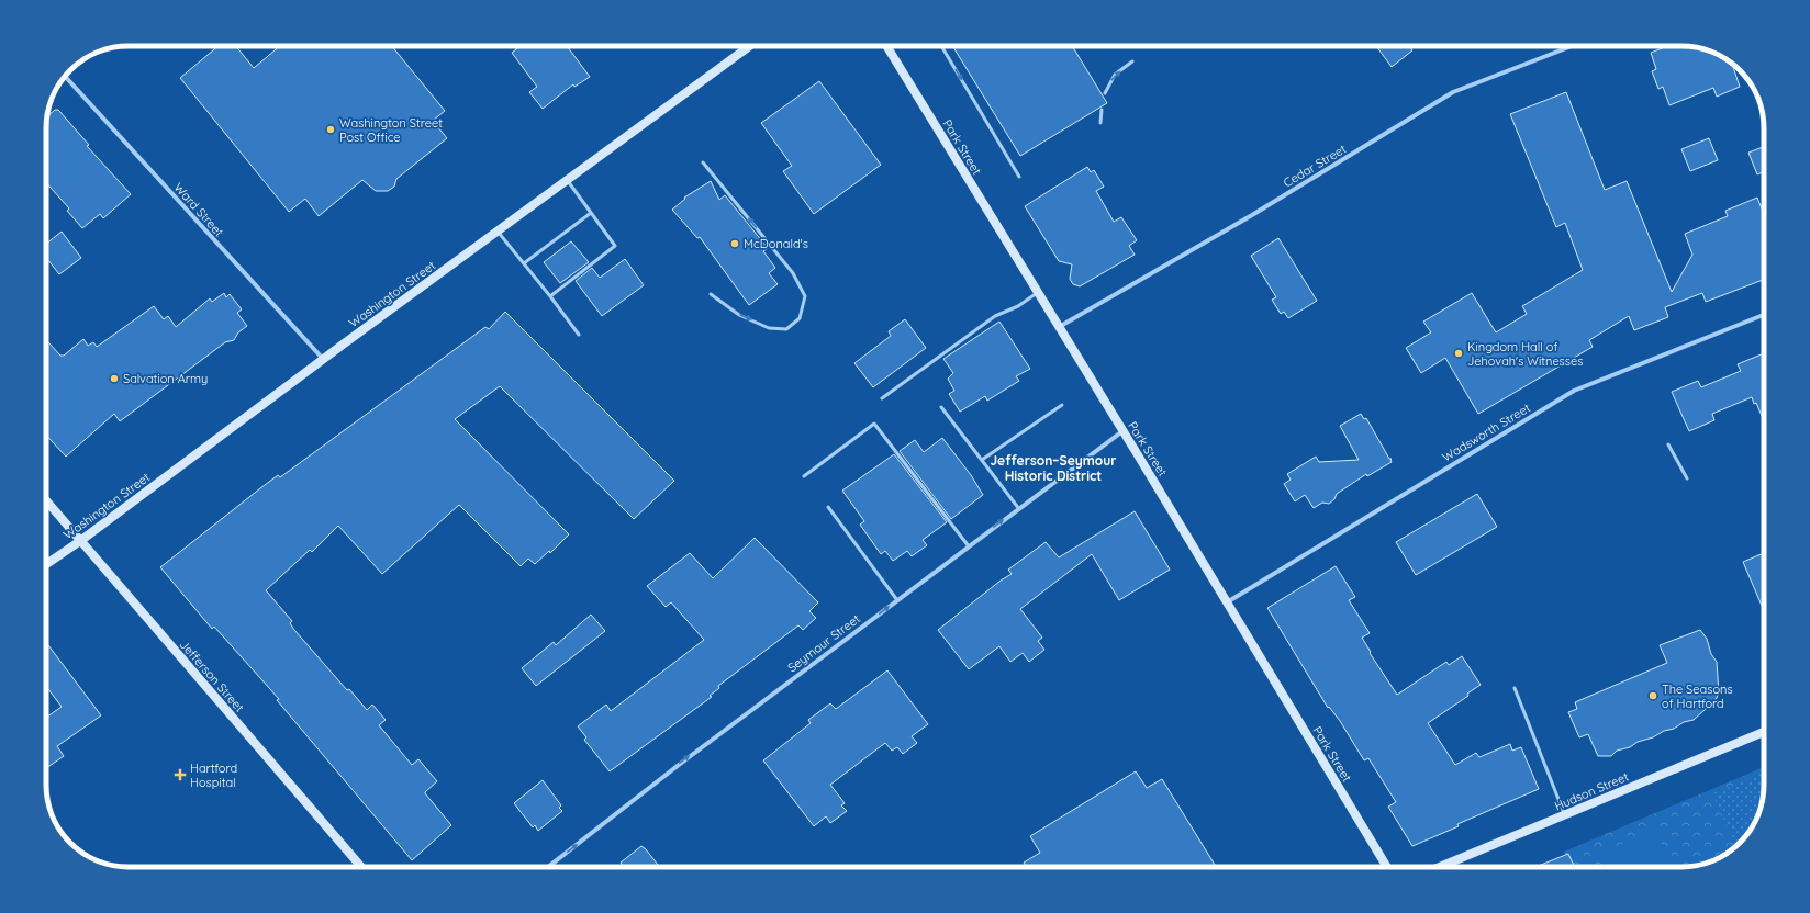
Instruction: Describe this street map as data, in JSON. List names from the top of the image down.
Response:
{
  "streets": {
    "main road": [
      "Park Street",
      "Washington Street",
      "Jefferson Street",
      "Hudson Street"
    ],
    "street": [
      "Cedar Street",
      "Ward Street",
      "Wadsworth Street",
      "Seymour Street"
    ]
  },
  "crossings": [
    ["Park Street", "Cedar Street"],
    ["Park Street", "Wadsworth Street"],
    ["Park Street", "Seymour Street"],
    ["Ward Street", "Washington Street"],
    ["Washington Street", "Jefferson Street"]
  ],
  "one_way": ["Seymour Street"],
  "districts": ["Jefferson–Seymour Historic District"],
  "places": {
    "other": [
      "Washington Street Post Office",
      "McDonald's",
      "Kingdom Hall of Jehovah's Witnesses",
      "Salvation Army",
      "The Seasons of Hartford"
    ],
    "health": ["Hartford Hospital"]
  }
}
